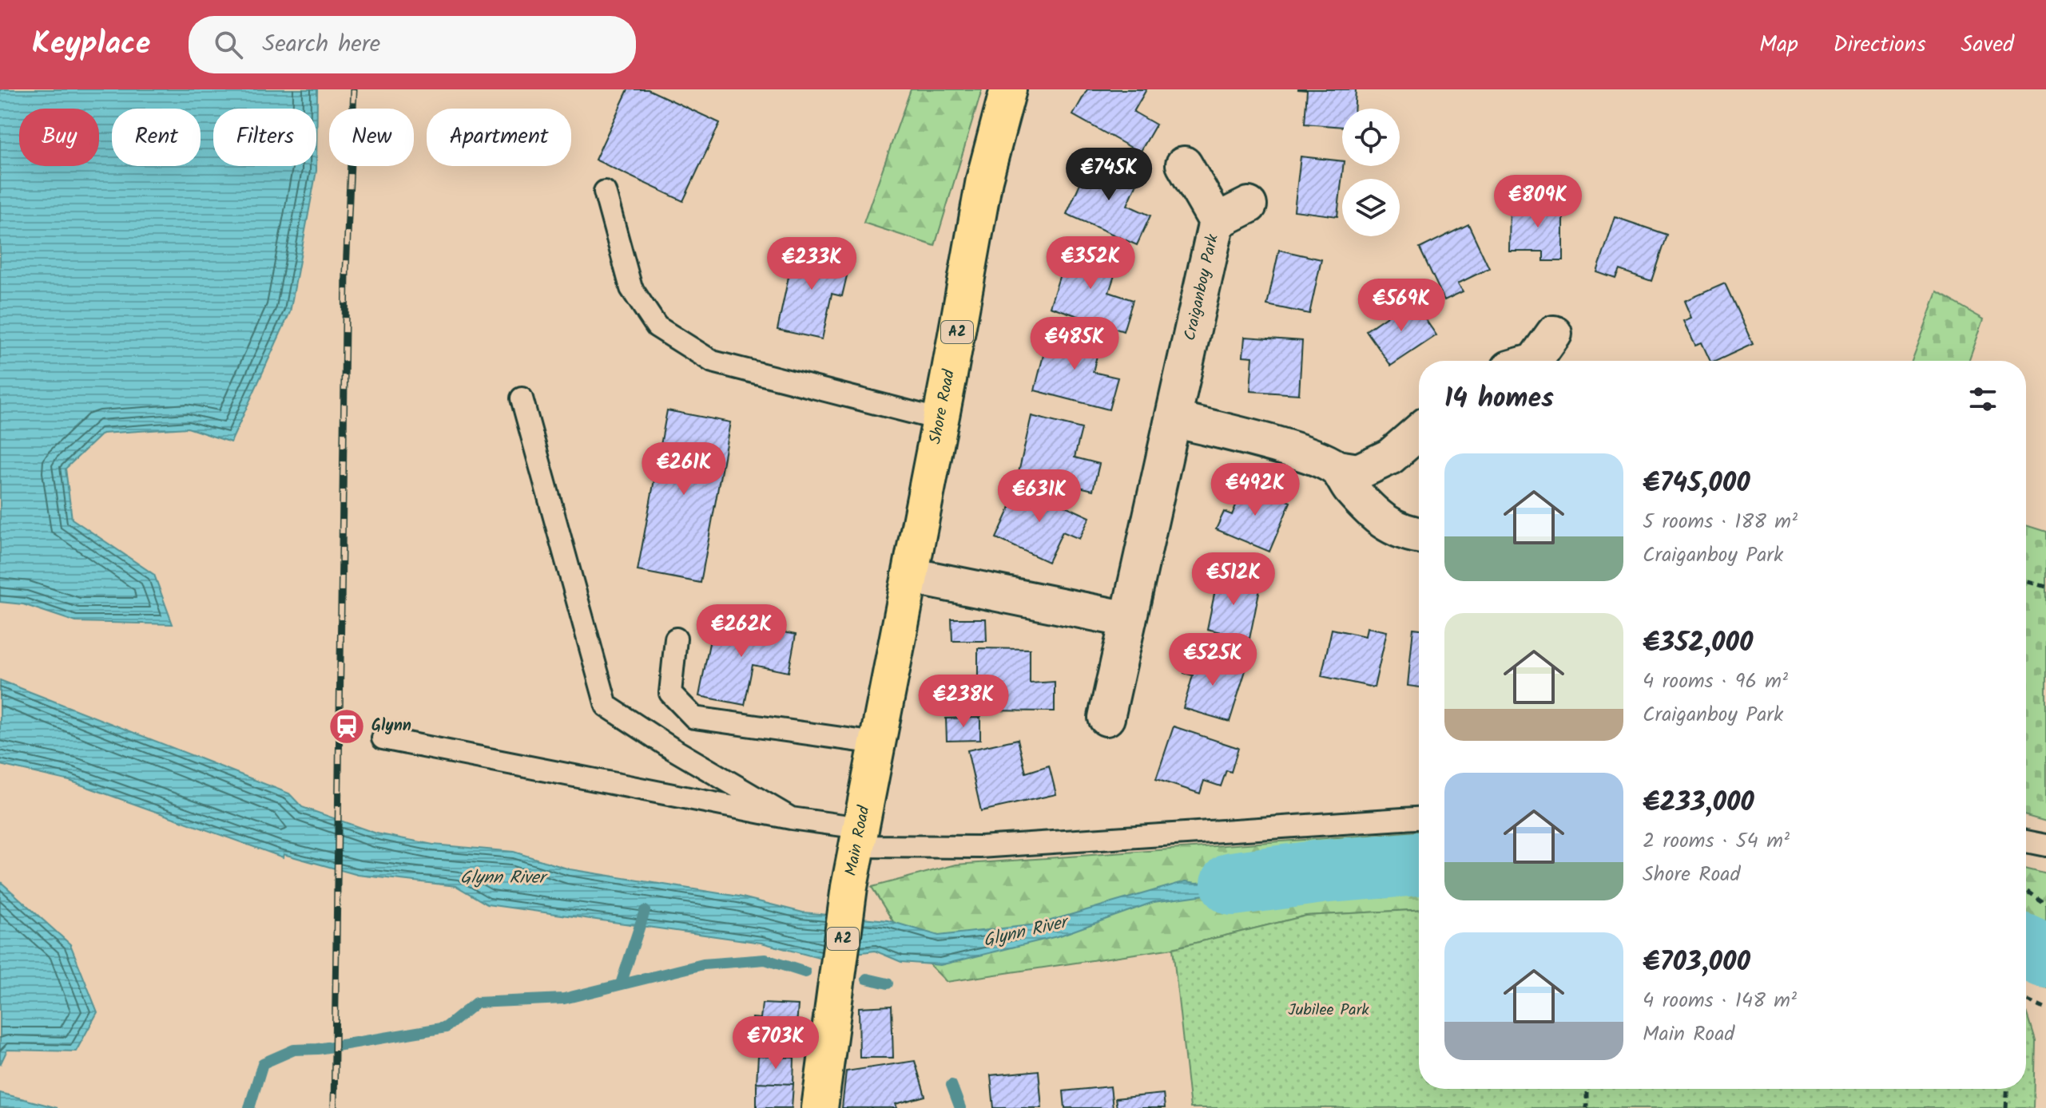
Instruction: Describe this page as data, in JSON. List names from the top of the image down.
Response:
{
  "streets": {
    "main road": ["A2", "Shore Road", "Main Road"],
    "street": ["Craiganboy Park"]
  },
  "crossings": [
    ["Shore Road", "Main Road"]
  ],
  "water": ["Glynn River"],
  "parks": ["Jubilee Park"],
  "places": {
    "station": ["Glynn"]
  },
  "page": {
    "header": "Keyplace",
    "search": "Search here",
    "nav": ["Map", "Directions", "Saved"],
    "chip": [
      "Buy",
      "Rent",
      "Filters",
      "New",
      "Apartment"
    ],
    "price": [
      "€745K",
      "€809K",
      "€352K",
      "€233K",
      "€569K",
      "€485K",
      "€261K",
      "€492K",
      "€631K",
      "€512K",
      "€262K",
      "€525K",
      "€238K",
      "€703K"
    ],
    "heading": "14 homes",
    "list": [
      {
        "name": "€745,000",
        "note": "5 rooms · 188 m² · Craiganboy Park"
      },
      {
        "name": "€352,000",
        "note": "4 rooms · 96 m² · Craiganboy Park"
      },
      {
        "name": "€233,000",
        "note": "2 rooms · 54 m² · Shore Road"
      },
      {
        "name": "€703,000",
        "note": "4 rooms · 148 m² · Main Road"
      }
    ]
  }
}
